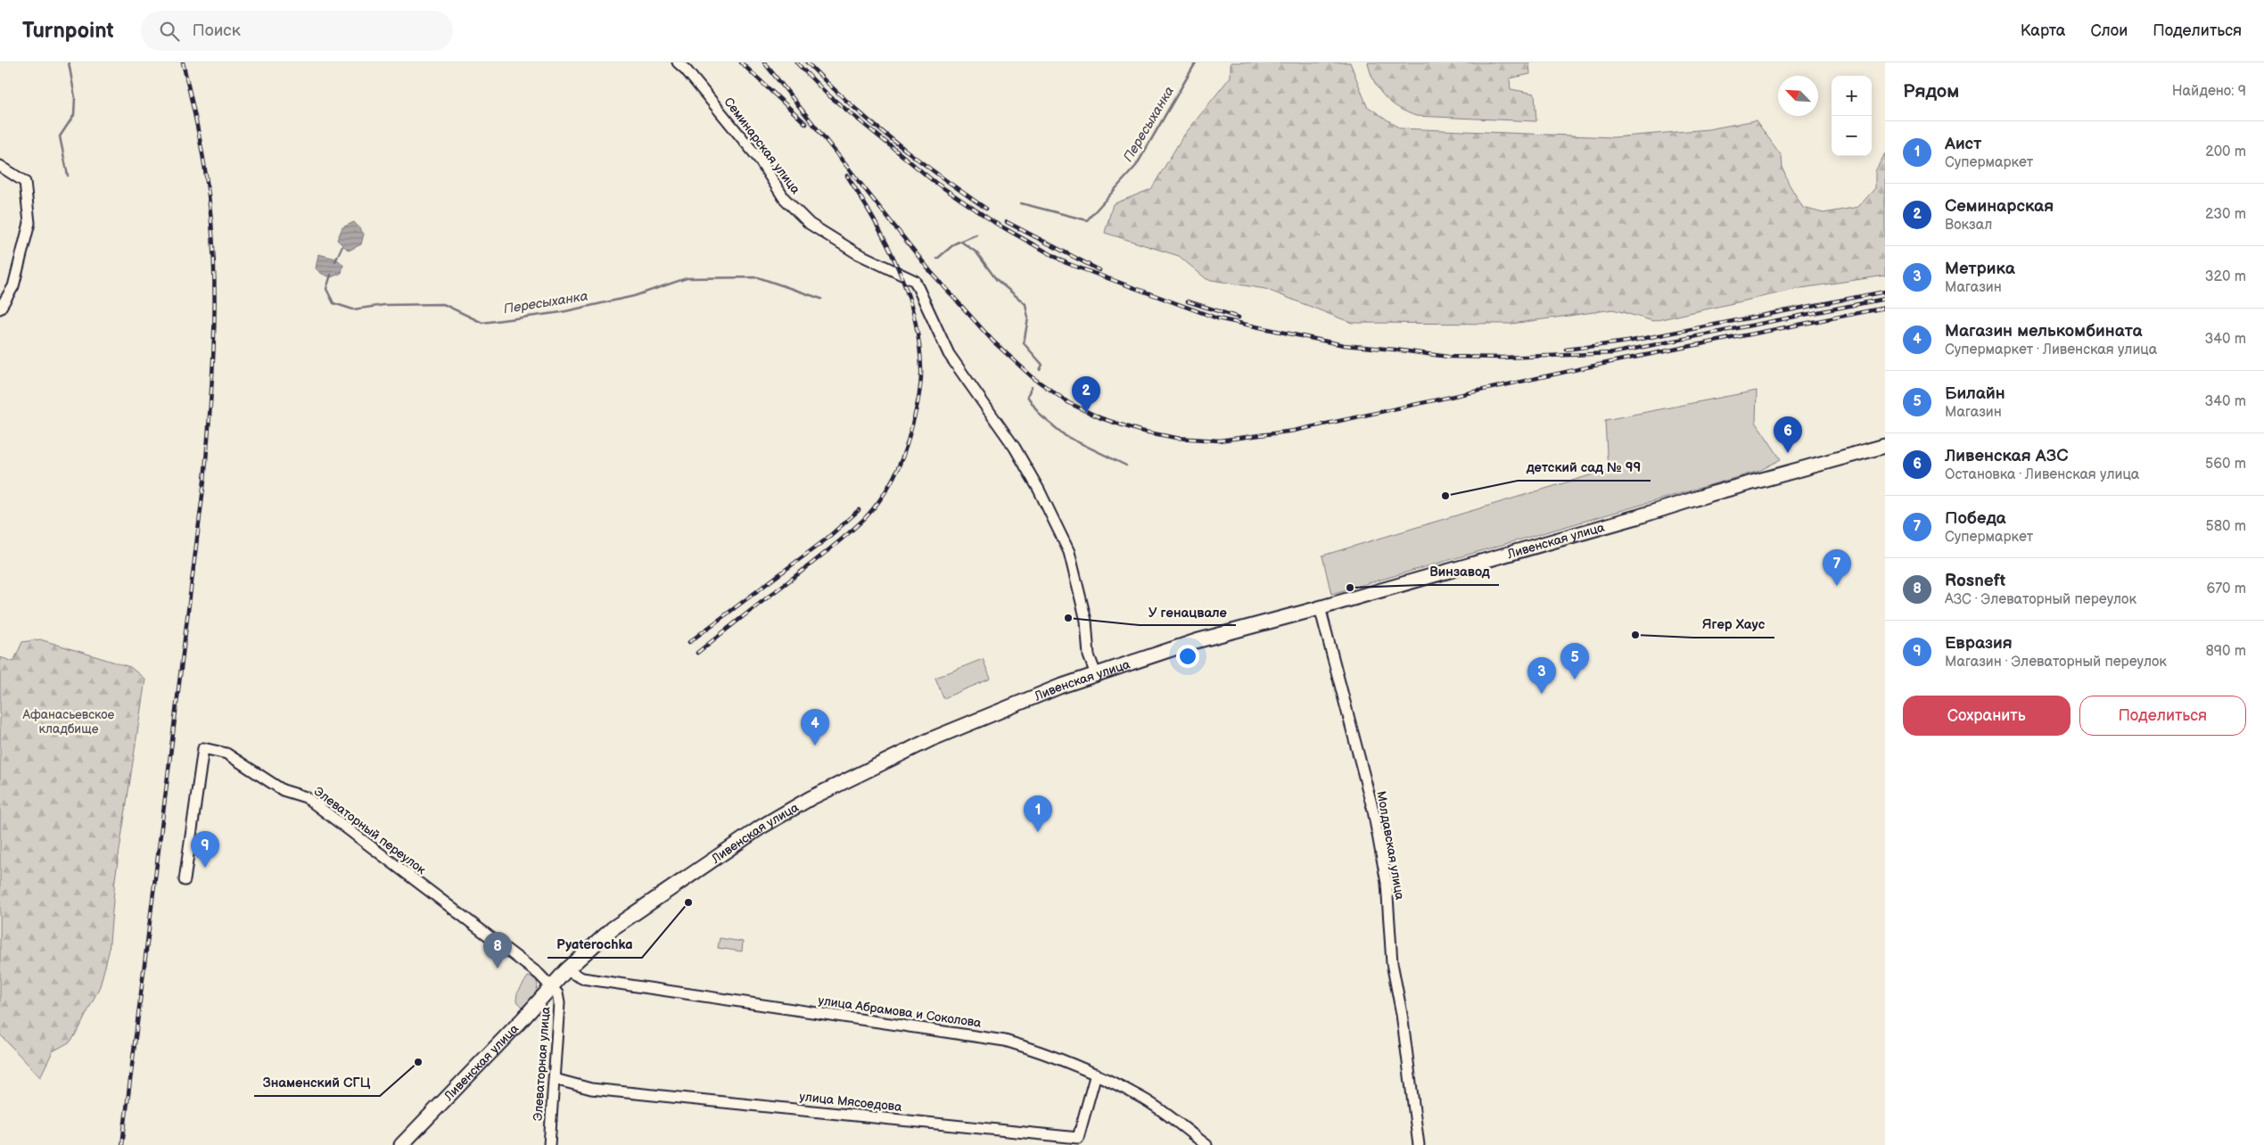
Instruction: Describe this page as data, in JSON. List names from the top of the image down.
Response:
{
  "streets": {
    "main road": ["Ливенская улица"],
    "street": [
      "Семинарская улица",
      "Элеваторный переулок",
      "Молдавская улица",
      "улица Абрамова и Соколова",
      "Элеваторная улица",
      "улица Мясоедова"
    ]
  },
  "crossings": [
    ["Семинарская улица", "Ливенская улица"],
    ["Ливенская улица", "Элеваторный переулок"],
    ["Ливенская улица", "Молдавская улица"],
    ["Ливенская улица", "улица Абрамова и Соколова"],
    ["Ливенская улица", "Элеваторная улица"],
    ["Элеваторный переулок", "Элеваторная улица"],
    ["улица Абрамова и Соколова", "улица Мясоедова"],
    ["Элеваторная улица", "улица Мясоедова"]
  ],
  "water": ["Пересыханка"],
  "parks": ["Афанасьевское кладбище"],
  "places": [
    "детский сад № 99",
    "Винзавод",
    "У генацвале",
    "Ягер Хаус",
    "Pyaterochka",
    "Знаменский СГЦ"
  ],
  "north": "top left",
  "page": {
    "header": "Turnpoint",
    "search": "Поиск",
    "nav": ["Карта", "Слои", "Поделиться"],
    "heading": ["Рядом", "Найдено: 9"],
    "map_buttons": ["+", "−"],
    "list": [
      {
        "mark": "1",
        "name": "Аист",
        "note": "Супермаркет",
        "value": "200 m"
      },
      {
        "mark": "2",
        "name": "Семинарская",
        "note": "Вокзал",
        "value": "230 m"
      },
      {
        "mark": "3",
        "name": "Метрика",
        "note": "Магазин",
        "value": "320 m"
      },
      {
        "mark": "4",
        "name": "Магазин мелькомбината",
        "note": "Супермаркет · Ливенская улица",
        "value": "340 m"
      },
      {
        "mark": "5",
        "name": "Билайн",
        "note": "Магазин",
        "value": "340 m"
      },
      {
        "mark": "6",
        "name": "Ливенская АЗС",
        "note": "Остановка · Ливенская улица",
        "value": "560 m"
      },
      {
        "mark": "7",
        "name": "Победа",
        "note": "Супермаркет",
        "value": "580 m"
      },
      {
        "mark": "8",
        "name": "Rosneft",
        "note": "АЗС · Элеваторный переулок",
        "value": "670 m"
      },
      {
        "mark": "9",
        "name": "Евразия",
        "note": "Магазин · Элеваторный переулок",
        "value": "890 m"
      }
    ],
    "pins": [
      "2",
      "6",
      "7",
      "5",
      "3",
      "4",
      "1",
      "9",
      "8"
    ],
    "buttons": ["Сохранить", "Поделиться"]
  }
}
